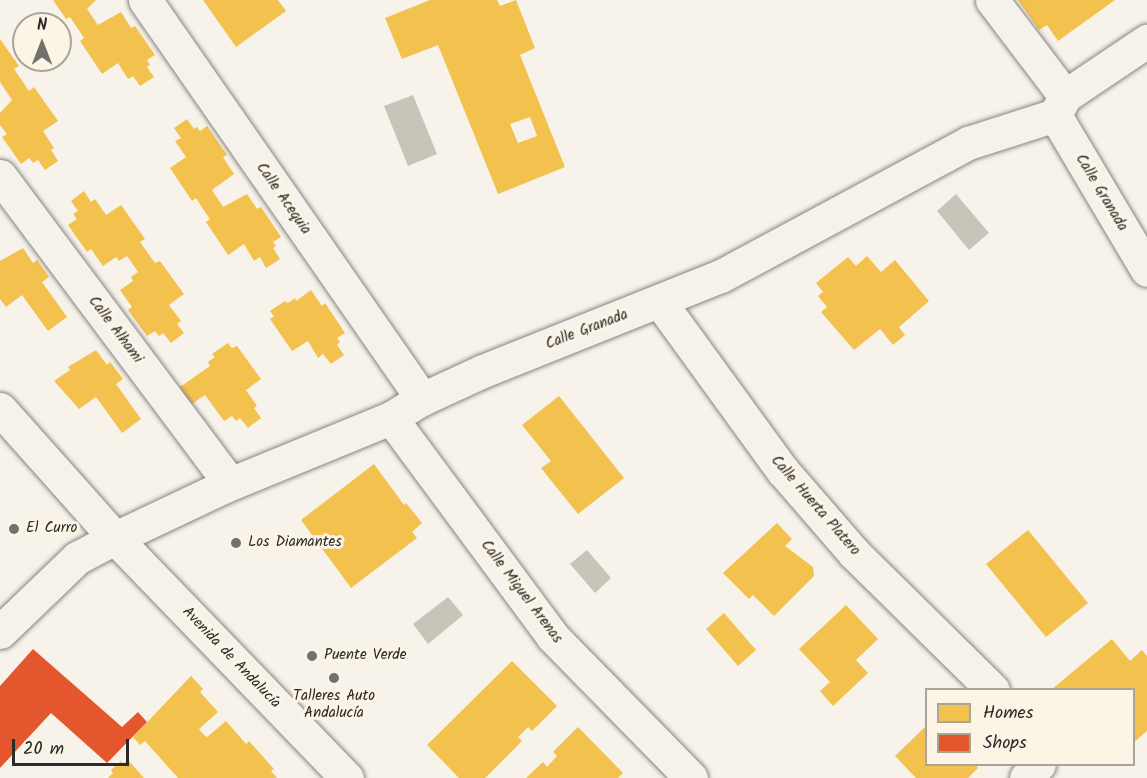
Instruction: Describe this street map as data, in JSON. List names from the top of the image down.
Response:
{
  "streets": {
    "street": [
      "Calle Granada",
      "Calle Acequia",
      "Calle Alhami",
      "Calle Huerta Platero",
      "Calle Miguel Arenas",
      "Avenida de Andalucía"
    ]
  },
  "crossings": [
    ["Calle Granada", "Calle Acequia"],
    ["Calle Granada", "Calle Alhami"],
    ["Calle Granada", "Calle Huerta Platero"],
    ["Calle Granada", "Calle Miguel Arenas"],
    ["Calle Granada", "Avenida de Andalucía"]
  ],
  "places": [
    "El Curro",
    "Los Diamantes",
    "Puente Verde",
    "Talleres Auto Andalucía"
  ],
  "legend": ["Homes", "Shops"],
  "scale_bar": "20 m",
  "north": "top"
}
